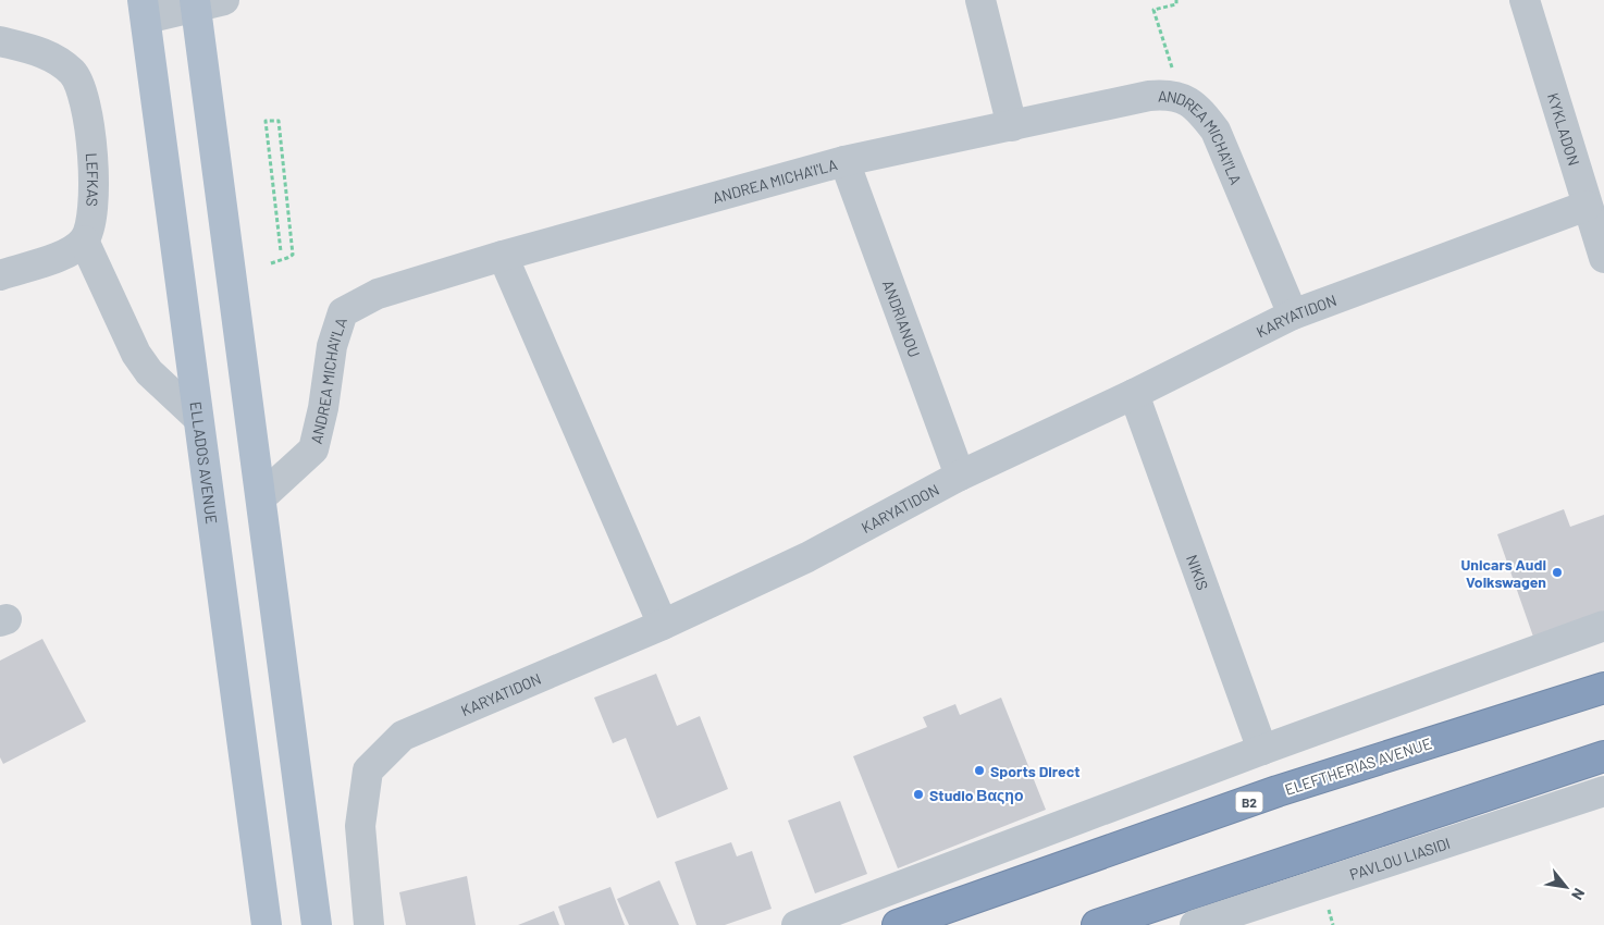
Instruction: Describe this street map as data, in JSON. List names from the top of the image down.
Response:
{
  "streets": {
    "highway": ["ELEFTHERIAS AVENUE", "B2"],
    "main road": ["ELLADOS AVENUE"],
    "street": [
      "KYKLADON",
      "ANDREA MICHA'I'LA",
      "LEFKAS",
      "KARYATIDON",
      "ANDRIANOU",
      "NIKIS",
      "PAVLOU LIASIDI"
    ]
  },
  "crossings": [
    ["KYKLADON", "KARYATIDON"],
    ["ANDREA MICHA'I'LA", "KARYATIDON"],
    ["ANDREA MICHA'I'LA", "ANDRIANOU"],
    ["KARYATIDON", "ANDRIANOU"],
    ["KARYATIDON", "NIKIS"]
  ],
  "places": ["Unicars Audi Volkswagen", "Sports Direct", "Studio Βαςηο"],
  "north": "bottom right"
}
